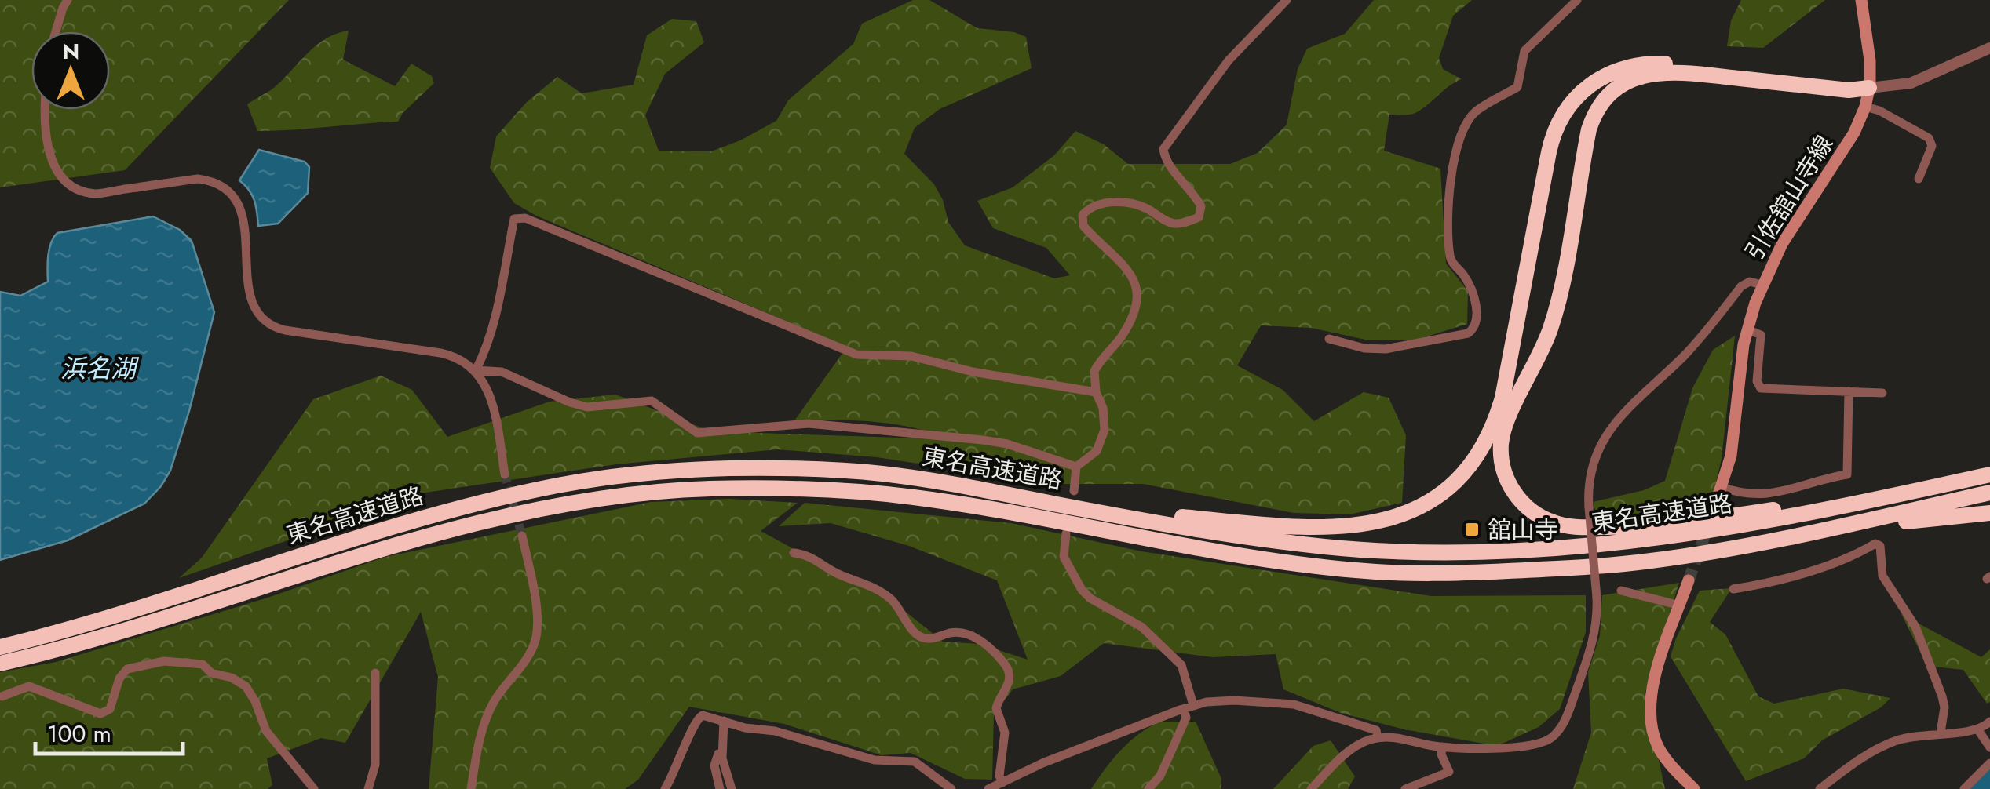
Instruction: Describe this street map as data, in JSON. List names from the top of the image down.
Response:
{
  "streets": {
    "highway": ["東名高速道路"],
    "main road": ["引佐舘山寺線"]
  },
  "water": ["浜名湖"],
  "places": {
    "transit": ["舘山寺"]
  },
  "scale_bar": "100 m",
  "north": "top"
}
